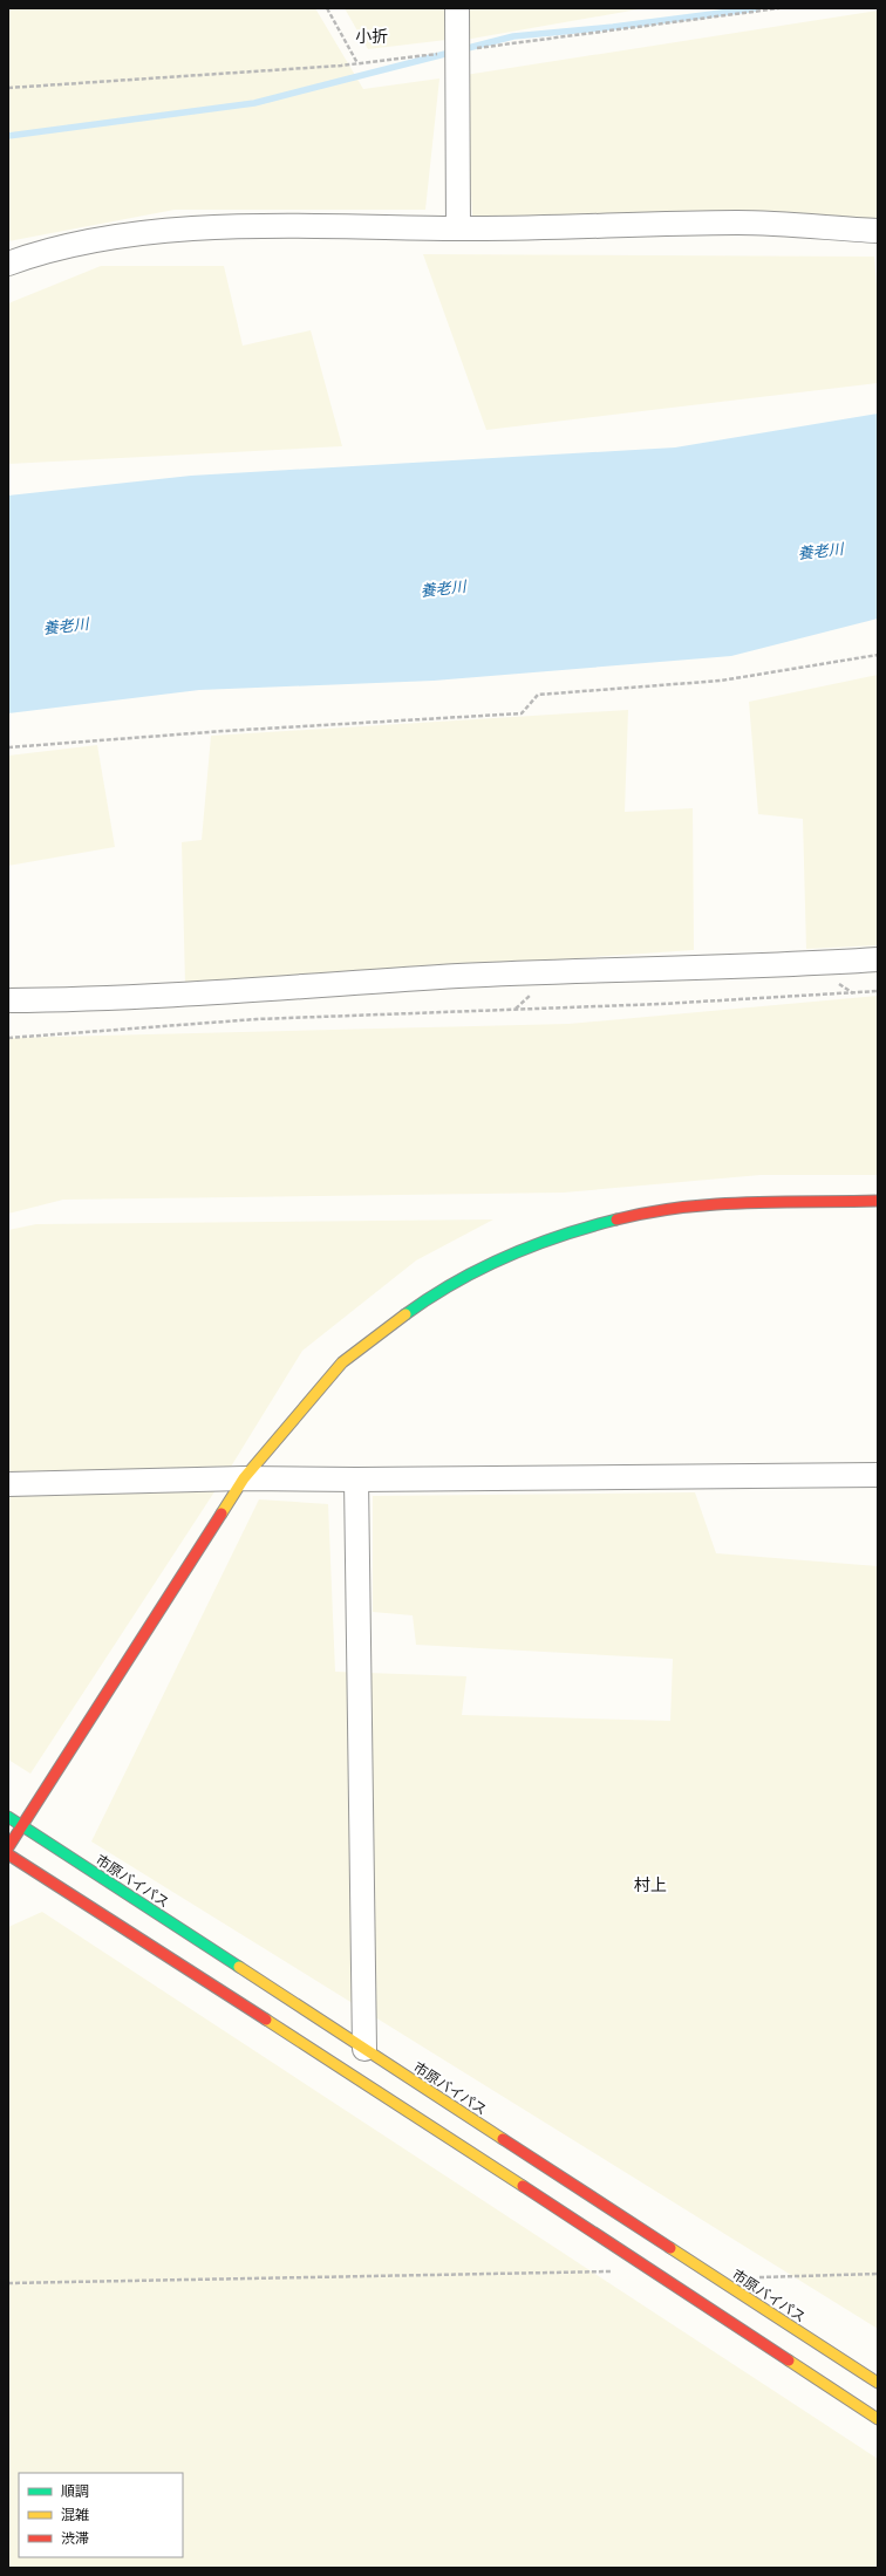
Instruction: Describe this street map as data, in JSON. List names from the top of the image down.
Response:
{
  "streets": {
    "main road": ["市原バイパス"]
  },
  "districts": ["小折", "村上"],
  "water": ["養老川"],
  "legend": ["順調", "混雑", "渋滞"]
}
